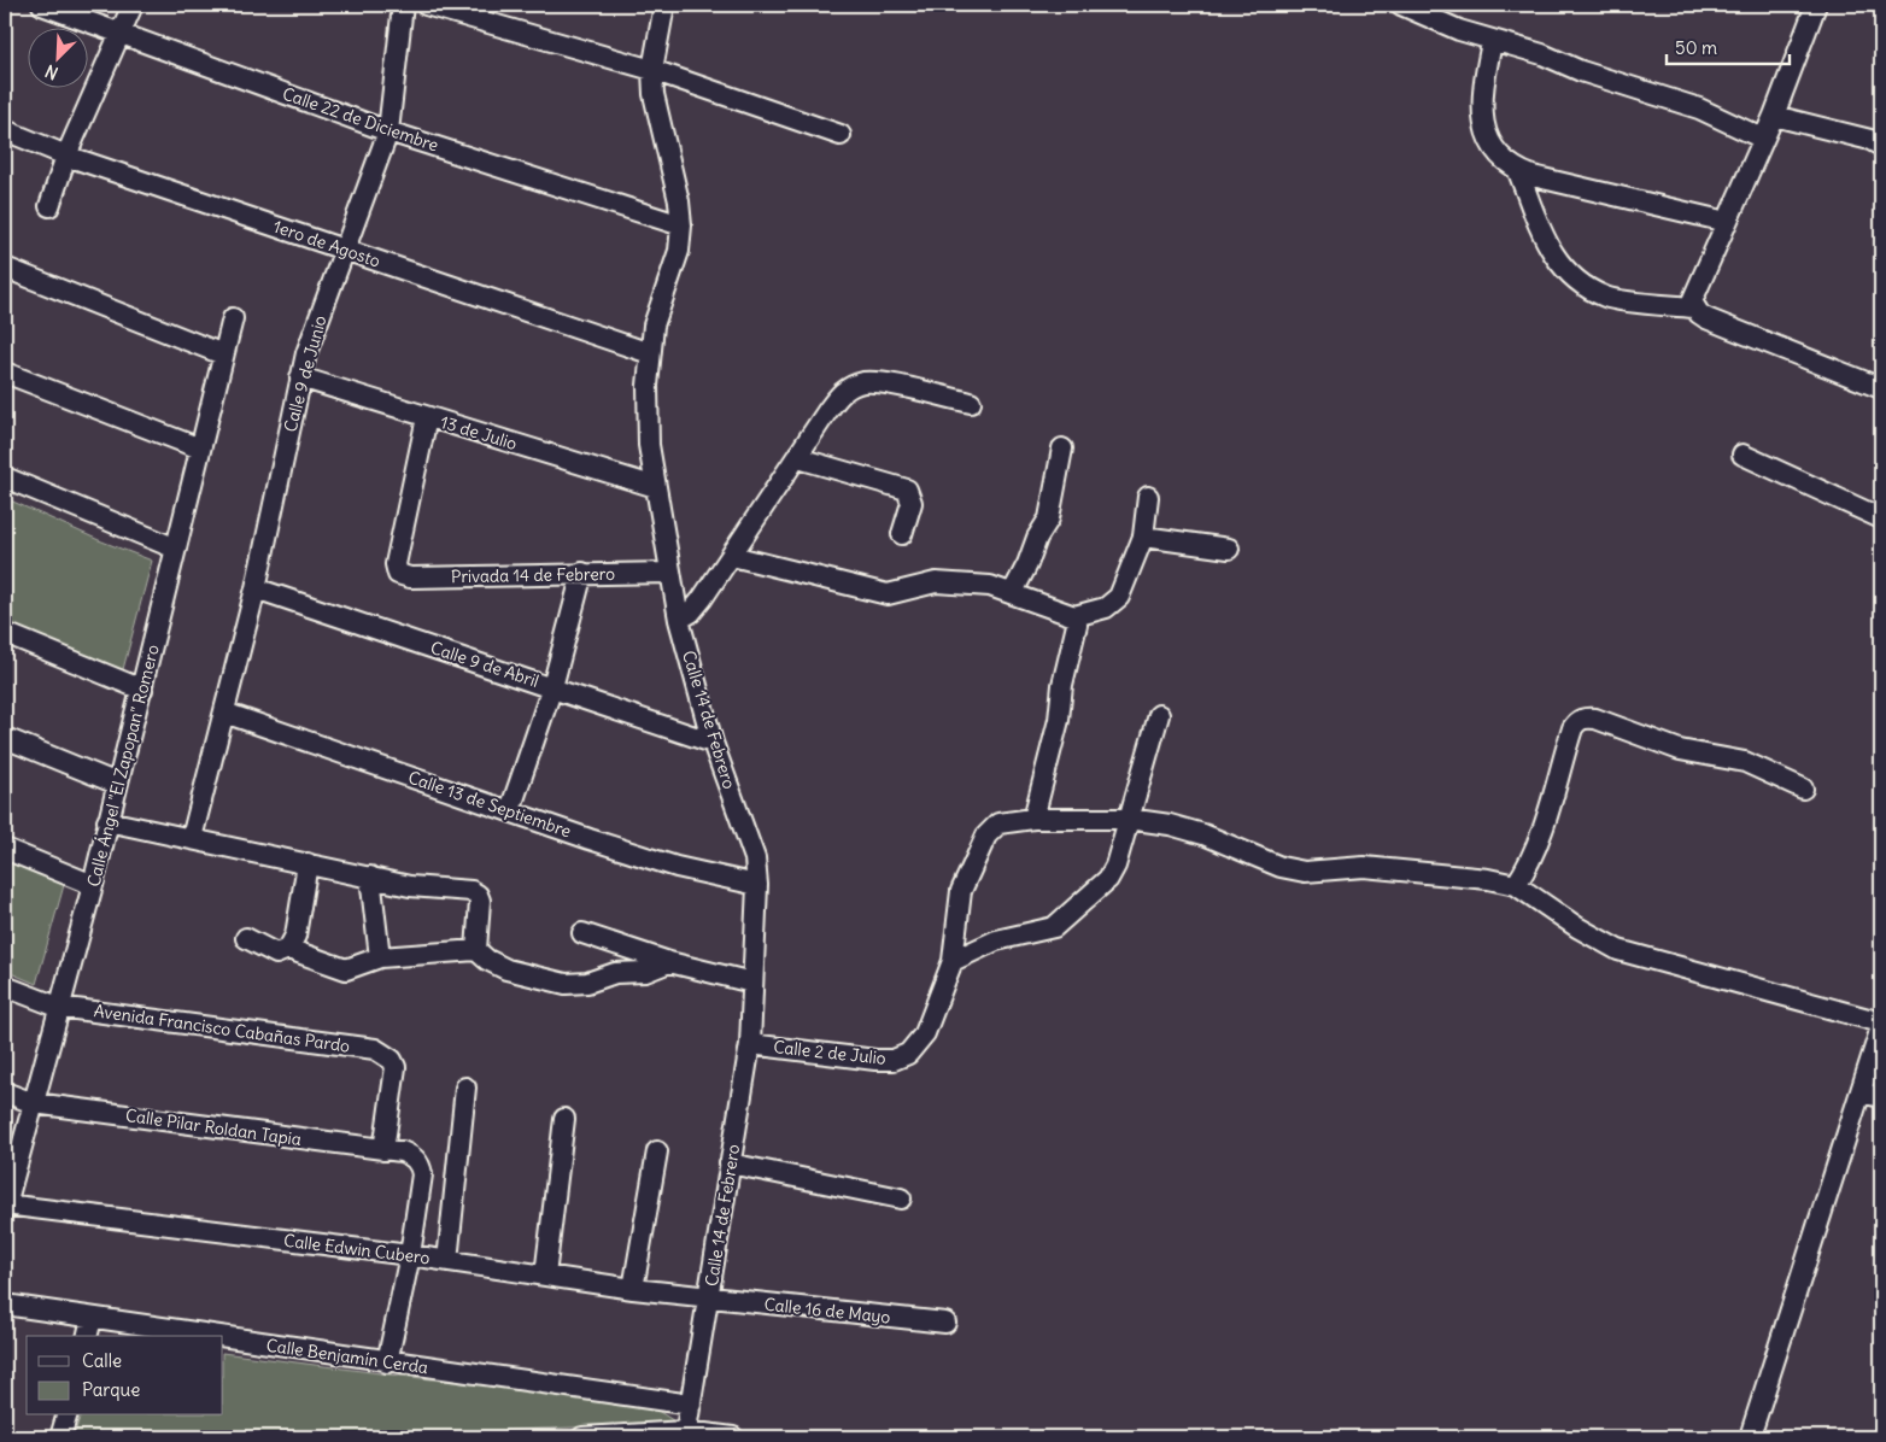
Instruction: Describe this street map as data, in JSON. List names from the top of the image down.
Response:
{
  "streets": {
    "street": [
      "Calle 22 de Diciembre",
      "1ero de Agosto",
      "Calle 9 de Junio",
      "13 de Julio",
      "Privada 14 de Febrero",
      "Calle 9 de Abril",
      "Calle 14 de Febrero",
      "Calle Ángel \"El Zapopan\" Romero",
      "Calle 13 de Septiembre",
      "Avenida Francisco Cabañas Pardo",
      "Calle 2 de Julio",
      "Calle Pilar Roldan Tapia",
      "Calle Edwin Cubero",
      "Calle 16 de Mayo",
      "Calle Benjamín Cerda"
    ]
  },
  "crossings": [
    ["Calle 22 de Diciembre", "Calle 9 de Junio"],
    ["Calle 22 de Diciembre", "Calle 14 de Febrero"],
    ["1ero de Agosto", "Calle 9 de Junio"],
    ["1ero de Agosto", "Calle 14 de Febrero"],
    ["Calle 9 de Junio", "13 de Julio"],
    ["Calle 9 de Junio", "Calle 9 de Abril"],
    ["Calle 9 de Junio", "Calle 13 de Septiembre"],
    ["13 de Julio", "Privada 14 de Febrero"],
    ["13 de Julio", "Calle 14 de Febrero"],
    ["Privada 14 de Febrero", "Calle 14 de Febrero"],
    ["Calle 9 de Abril", "Calle 14 de Febrero"],
    ["Calle 14 de Febrero", "Calle 13 de Septiembre"],
    ["Calle 14 de Febrero", "Calle 2 de Julio"],
    ["Calle 14 de Febrero", "Calle Edwin Cubero"],
    ["Calle 14 de Febrero", "Calle 16 de Mayo"],
    ["Calle 14 de Febrero", "Calle Benjamín Cerda"],
    ["Calle Ángel \"El Zapopan\" Romero", "Avenida Francisco Cabañas Pardo"],
    ["Calle Ángel \"El Zapopan\" Romero", "Calle Pilar Roldan Tapia"],
    ["Calle Ángel \"El Zapopan\" Romero", "Calle Edwin Cubero"],
    ["Avenida Francisco Cabañas Pardo", "Calle Pilar Roldan Tapia"],
    ["Calle Pilar Roldan Tapia", "Calle Edwin Cubero"],
    ["Calle Edwin Cubero", "Calle 16 de Mayo"]
  ],
  "legend": ["Calle", "Parque"],
  "scale_bar": "50 m",
  "north": "bottom left"
}
